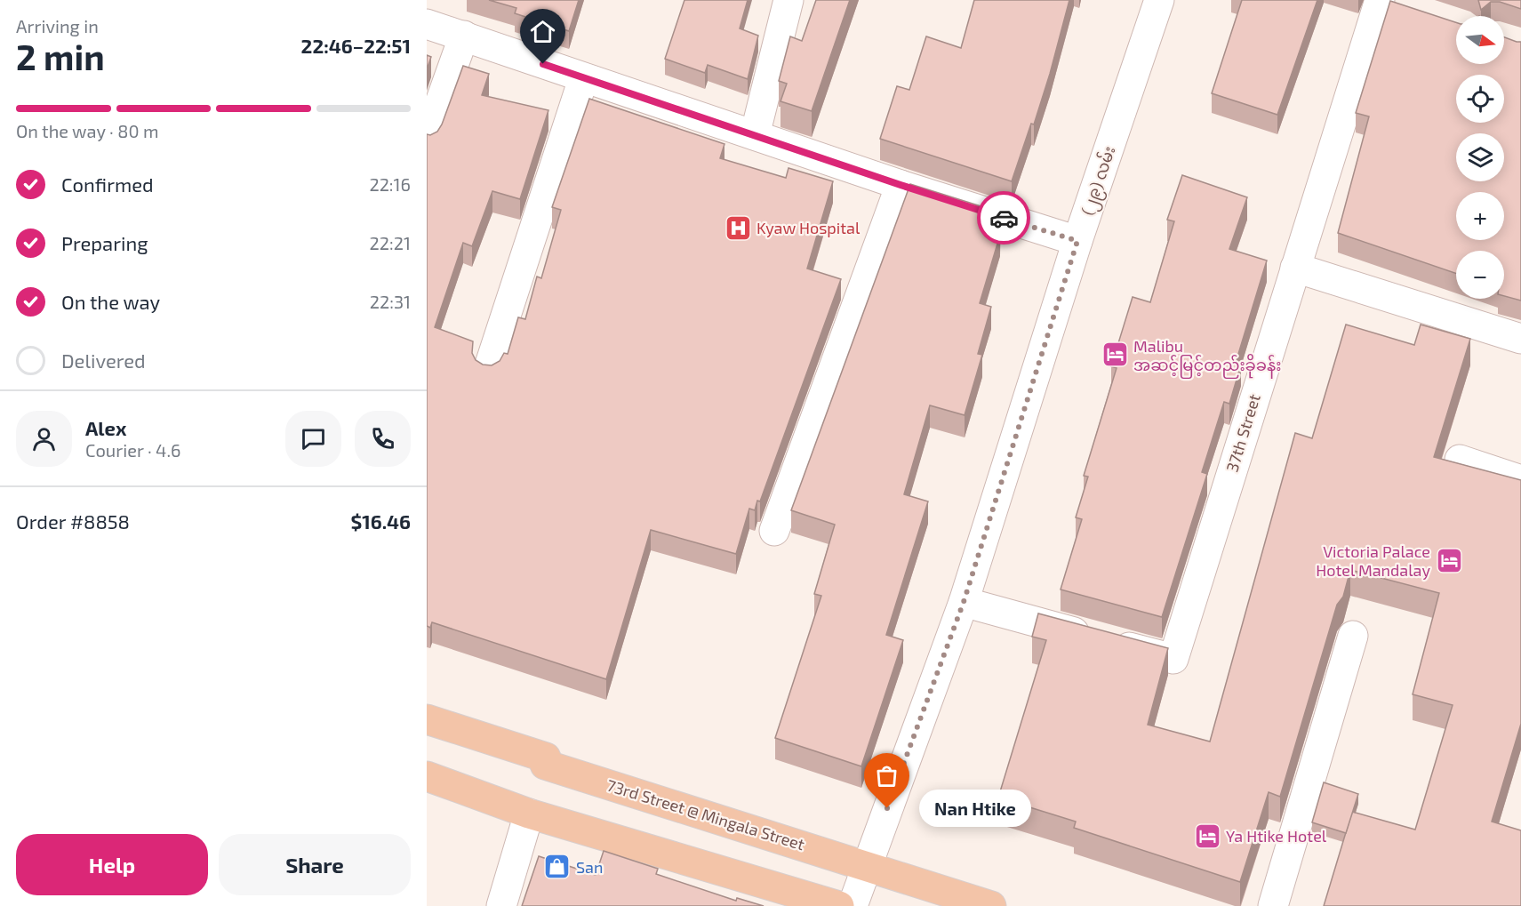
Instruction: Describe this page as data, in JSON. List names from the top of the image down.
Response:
{
  "streets": {
    "main road": ["73rd Street @ Mingala Street"],
    "street": ["(၂၉) လမ်း", "37th Street"]
  },
  "crossings": [
    ["(၂၉) လမ်း", "37th Street"],
    ["(၂၉) လမ်း", "73rd Street @ Mingala Street"]
  ],
  "places": {
    "hospital": ["Kyaw Hospital"],
    "hotel": ["Malibu အဆင့်မြင့်တည်းခိုခန်း", "Victoria Palace Hotel Mandalay", "Ya Htike Hotel"],
    "other": ["Nan Htike"],
    "shop": ["San"]
  },
  "north": "right",
  "page": {
    "heading": ["2 min", "Arriving in", "22:46–22:51"],
    "panel": [
      "Alex",
      "Courier · 4.6",
      "Order #8858",
      "$16.46"
    ],
    "map_buttons": ["+", "−"],
    "bar": "On the way · 80 m",
    "list": [
      ["Confirmed", "22:16"],
      ["Preparing", "22:21"],
      ["On the way", "22:31"],
      "Delivered"
    ],
    "bubble": "Nan Htike",
    "buttons": ["Help", "Share"]
  }
}
